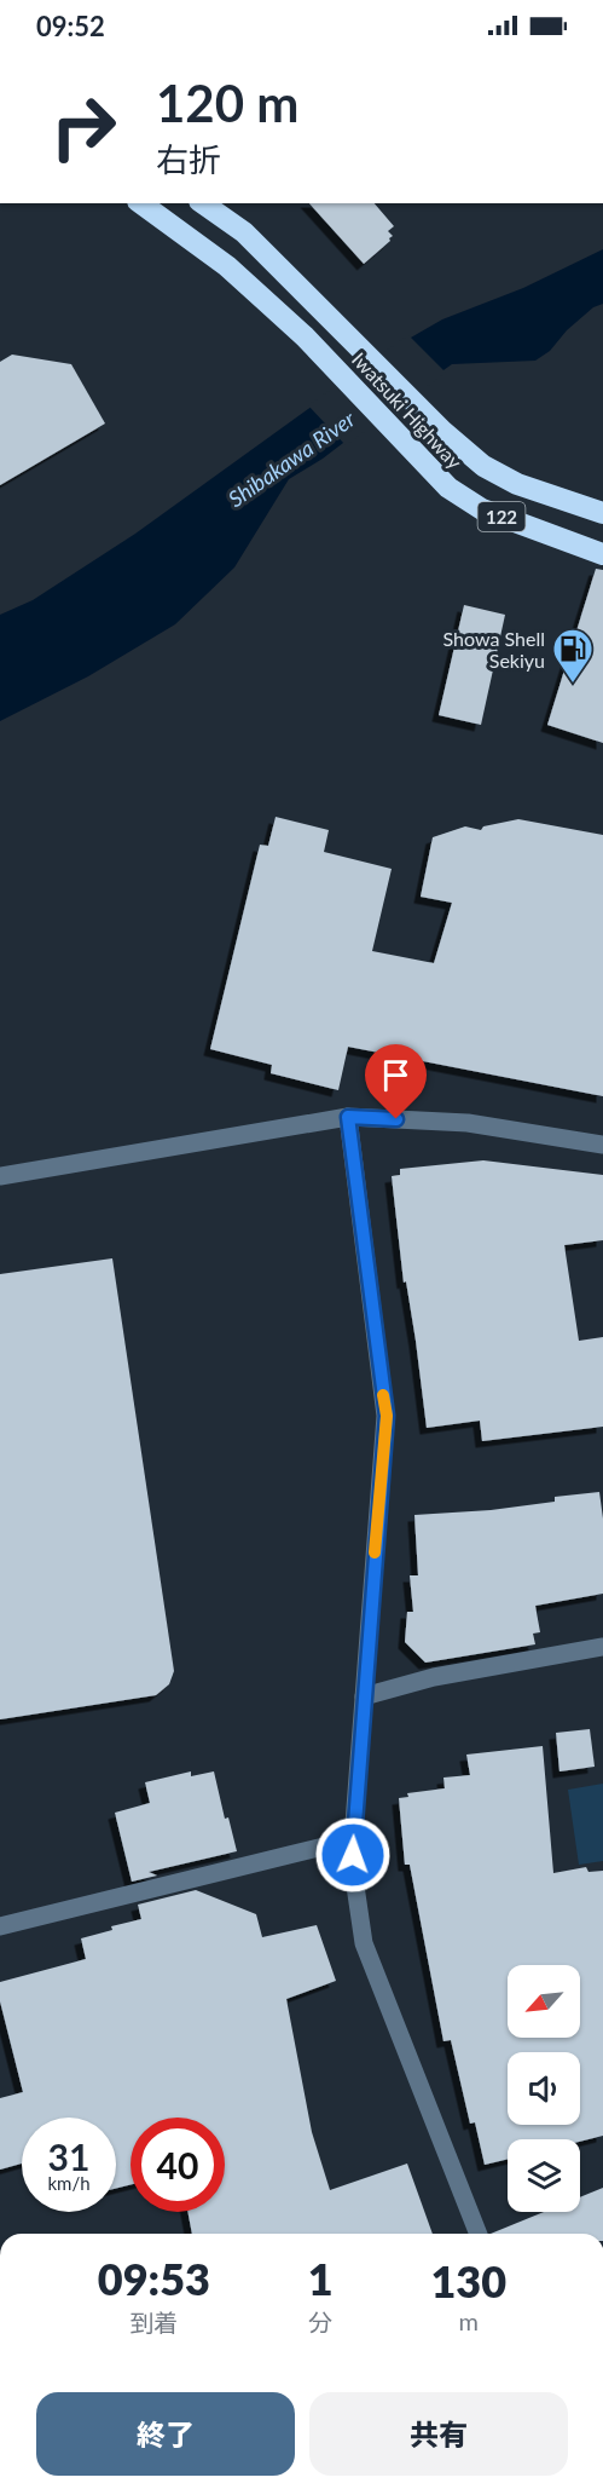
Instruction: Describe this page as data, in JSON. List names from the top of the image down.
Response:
{
  "streets": {
    "highway": ["Iwatsuki Highway", "122"]
  },
  "water": ["Shibakawa River"],
  "places": {
    "fuel station": ["Showa Shell Sekiyu"]
  },
  "north": "bottom left",
  "page": {
    "status": "09:52",
    "turn": ["120 m", "右折"],
    "speed": "31 km/h",
    "limit": "40",
    "eta": [
      "09:53",
      "到着",
      "1",
      "分",
      "130",
      "m"
    ],
    "buttons": ["終了", "共有"]
  }
}
